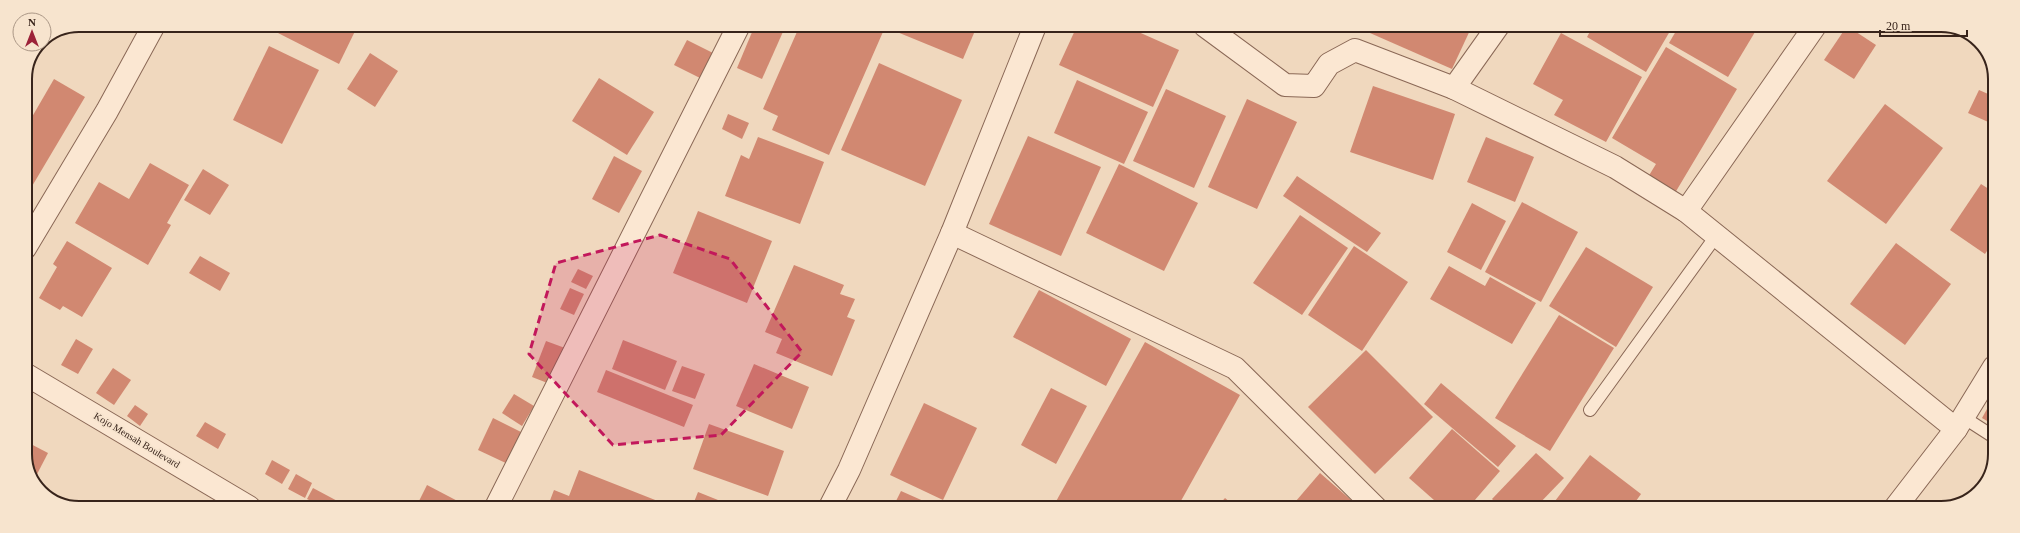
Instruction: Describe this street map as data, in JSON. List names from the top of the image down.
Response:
{
  "streets": {
    "street": ["Kojo Mensah Boulevard"]
  },
  "scale_bar": "20 m",
  "north": "top"
}
